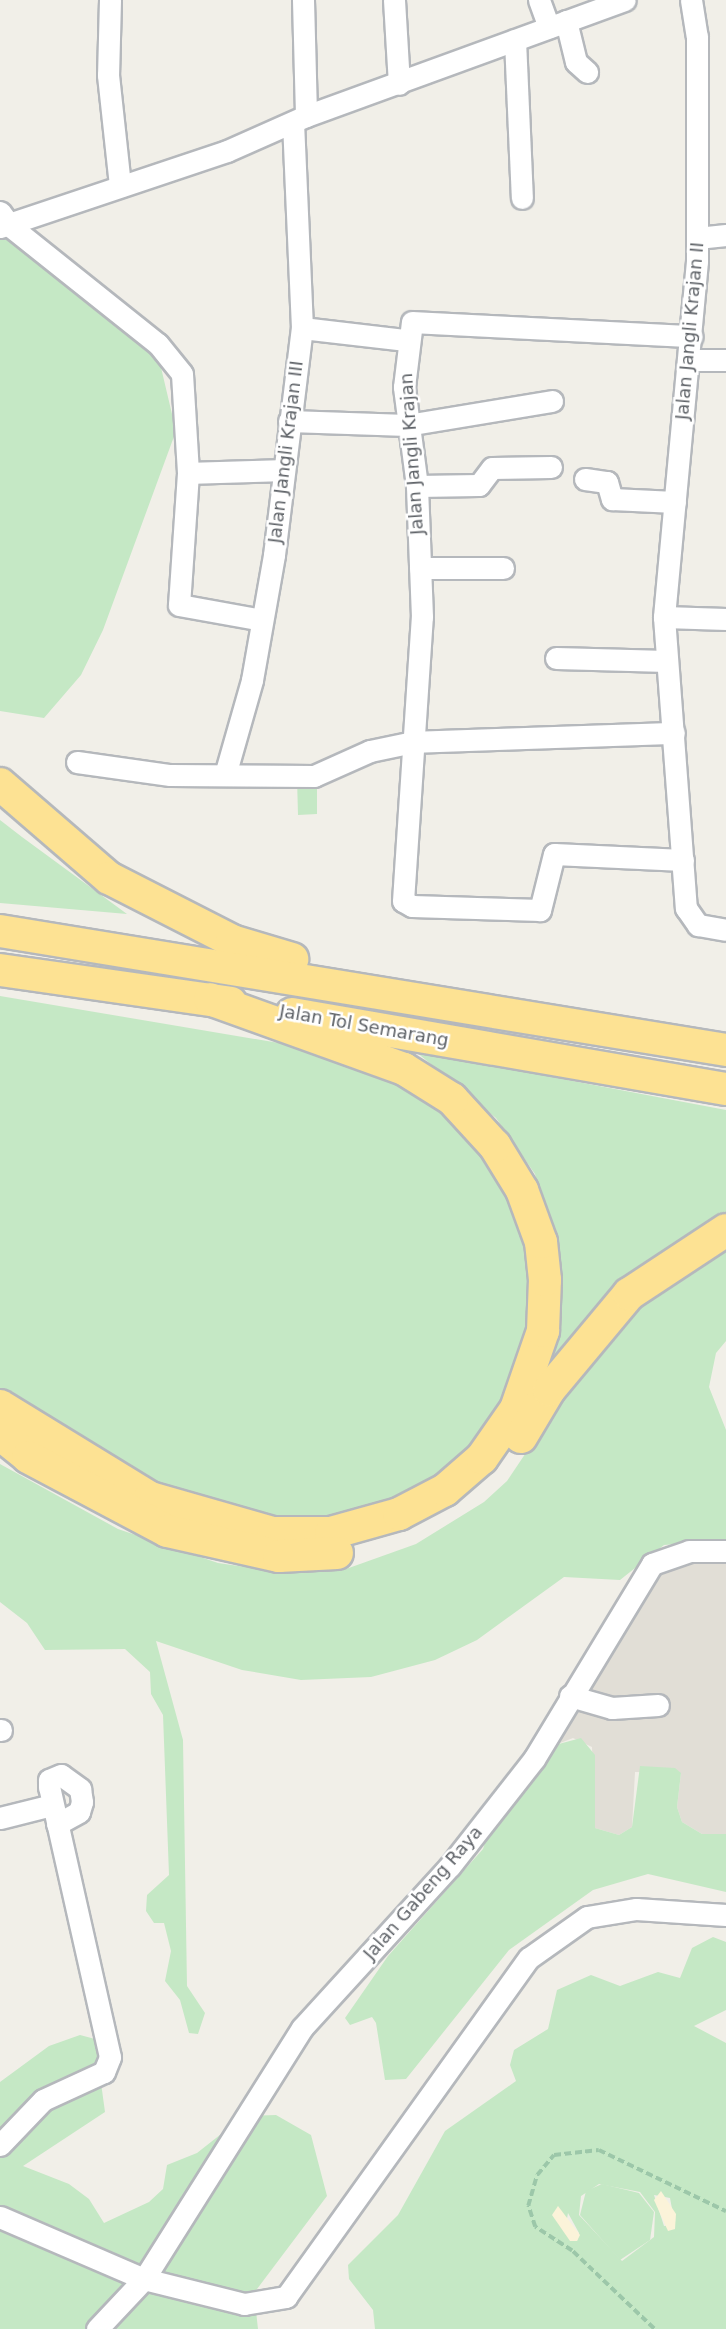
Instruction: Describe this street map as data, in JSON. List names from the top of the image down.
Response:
{
  "streets": {
    "highway": ["Jalan Tol Semarang"],
    "street": [
      "Jalan Jangli Krajan II",
      "Jalan Jangli Krajan III",
      "Jalan Jangli Krajan",
      "Jalan Gabeng Raya"
    ]
  },
  "crossings": [
    ["Jalan Jangli Krajan II", "Jalan Jangli Krajan"]
  ]
}
